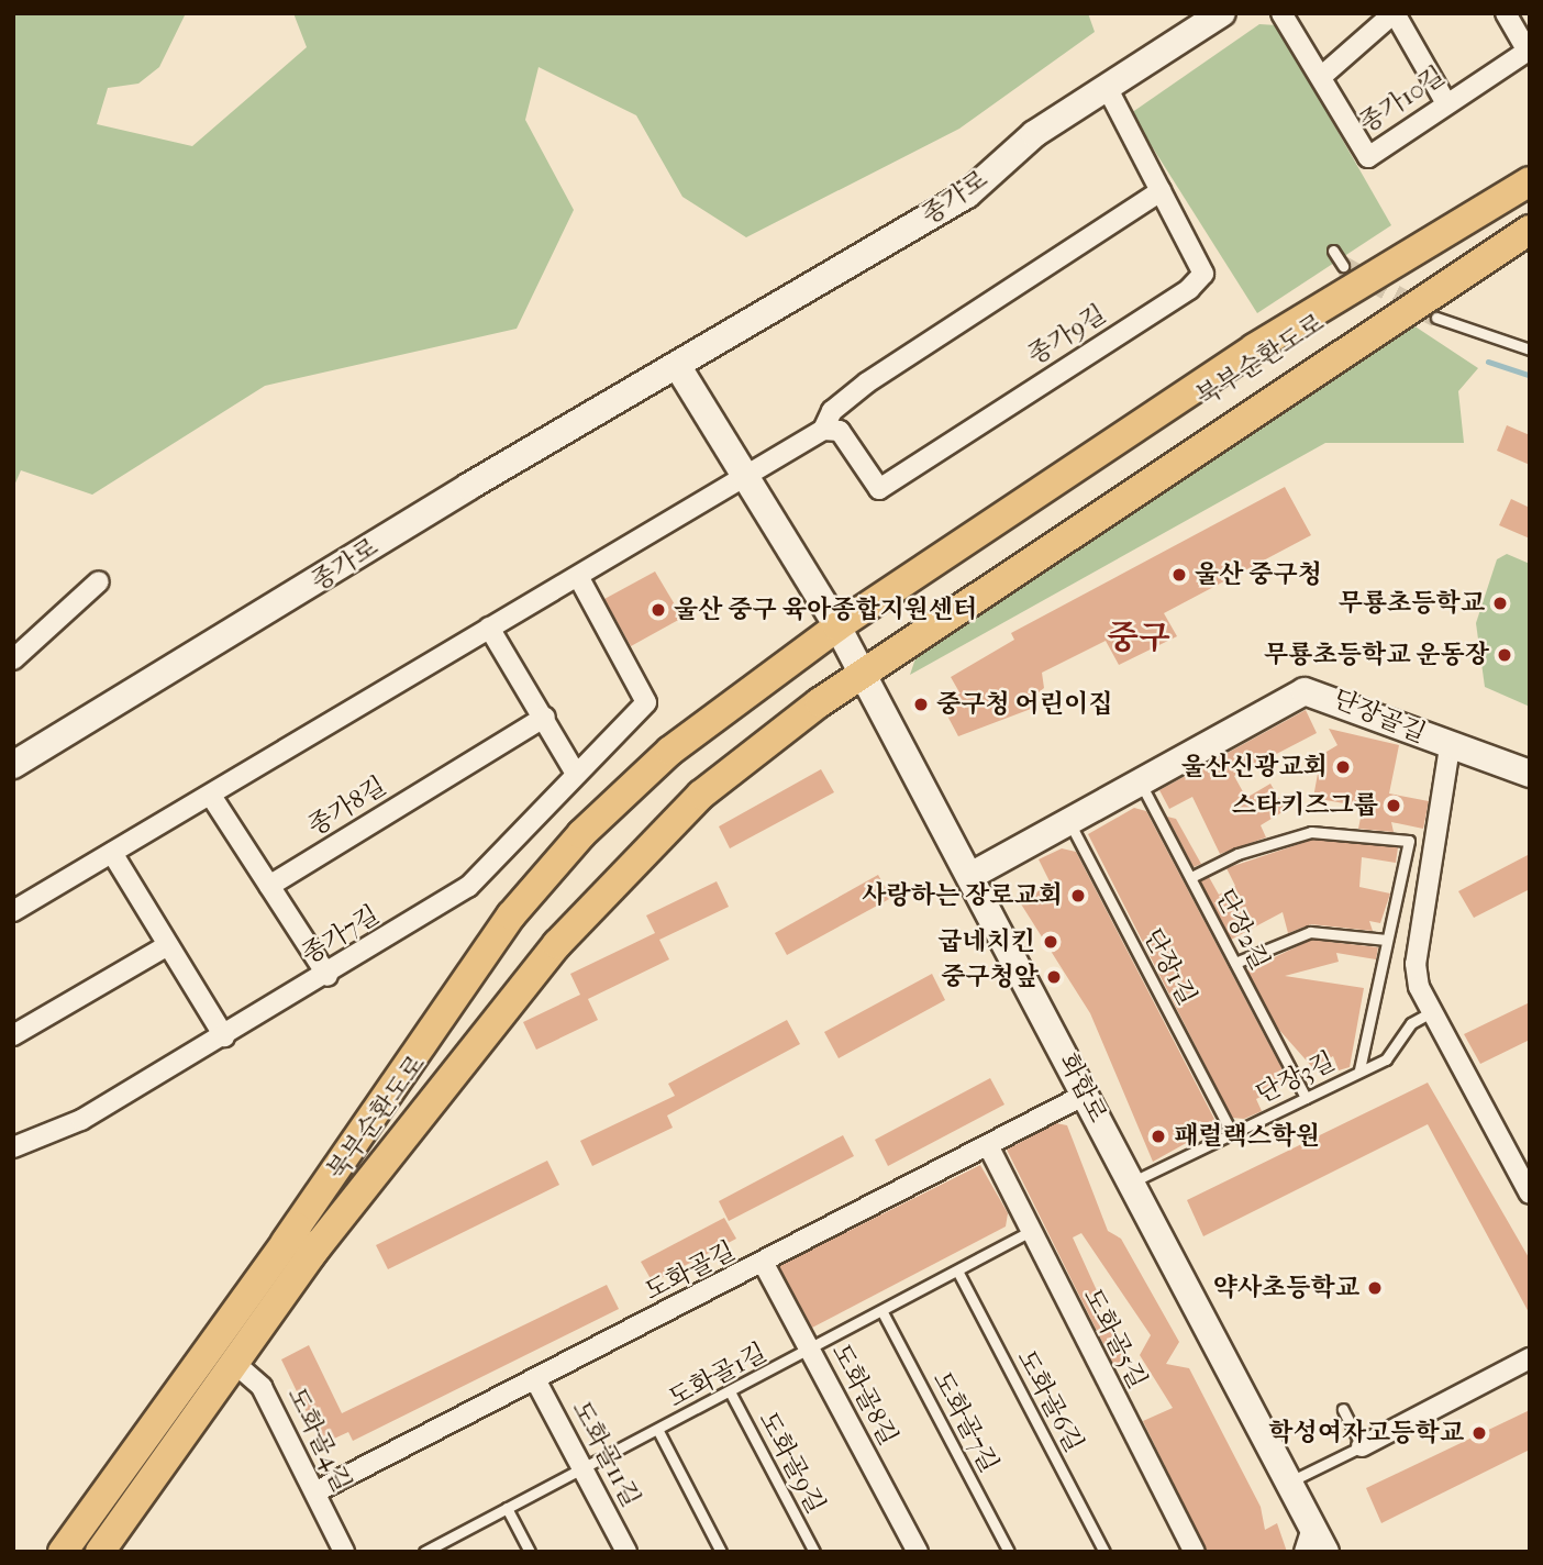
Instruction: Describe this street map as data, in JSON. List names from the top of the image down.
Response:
{
  "streets": {
    "main road": [
      "종가로",
      "북부순환도로",
      "단장골길",
      "화합로"
    ],
    "street": [
      "종가10길",
      "종가9길",
      "종가8길",
      "종가7길",
      "도화골길",
      "도화골5길",
      "도화골8길",
      "도화골4길",
      "도화골11길"
    ],
    "lane": [
      "단장2길",
      "단장1길",
      "단장3길",
      "도화골1길",
      "도화골6길",
      "도화골7길",
      "도화골9길"
    ]
  },
  "crossings": [
    ["종가로", "종가9길"],
    ["북부순환도로", "도화골4길"],
    ["단장골길", "단장2길"],
    ["단장골길", "단장1길"],
    ["단장골길", "화합로"],
    ["단장2길", "단장3길"],
    ["단장1길", "단장3길"],
    ["단장3길", "화합로"],
    ["화합로", "도화골길"],
    ["도화골길", "도화골5길"],
    ["도화골길", "도화골8길"],
    ["도화골길", "도화골4길"],
    ["도화골길", "도화골11길"],
    ["도화골5길", "도화골1길"],
    ["도화골1길", "도화골8길"],
    ["도화골1길", "도화골6길"],
    ["도화골1길", "도화골7길"],
    ["도화골1길", "도화골11길"],
    ["도화골1길", "도화골9길"]
  ],
  "districts": ["중구"],
  "places": [
    "울산 중구청",
    "무룡초등학교",
    "울산 중구 육아종합지원센터",
    "무룡초등학교 운동장",
    "중구청 어린이집",
    "울산신광교회",
    "스타키즈그룹",
    "사랑하는 장로교회",
    "굽네치킨",
    "중구청앞",
    "패럴랙스학원",
    "약사초등학교",
    "학성여자고등학교"
  ]
}
